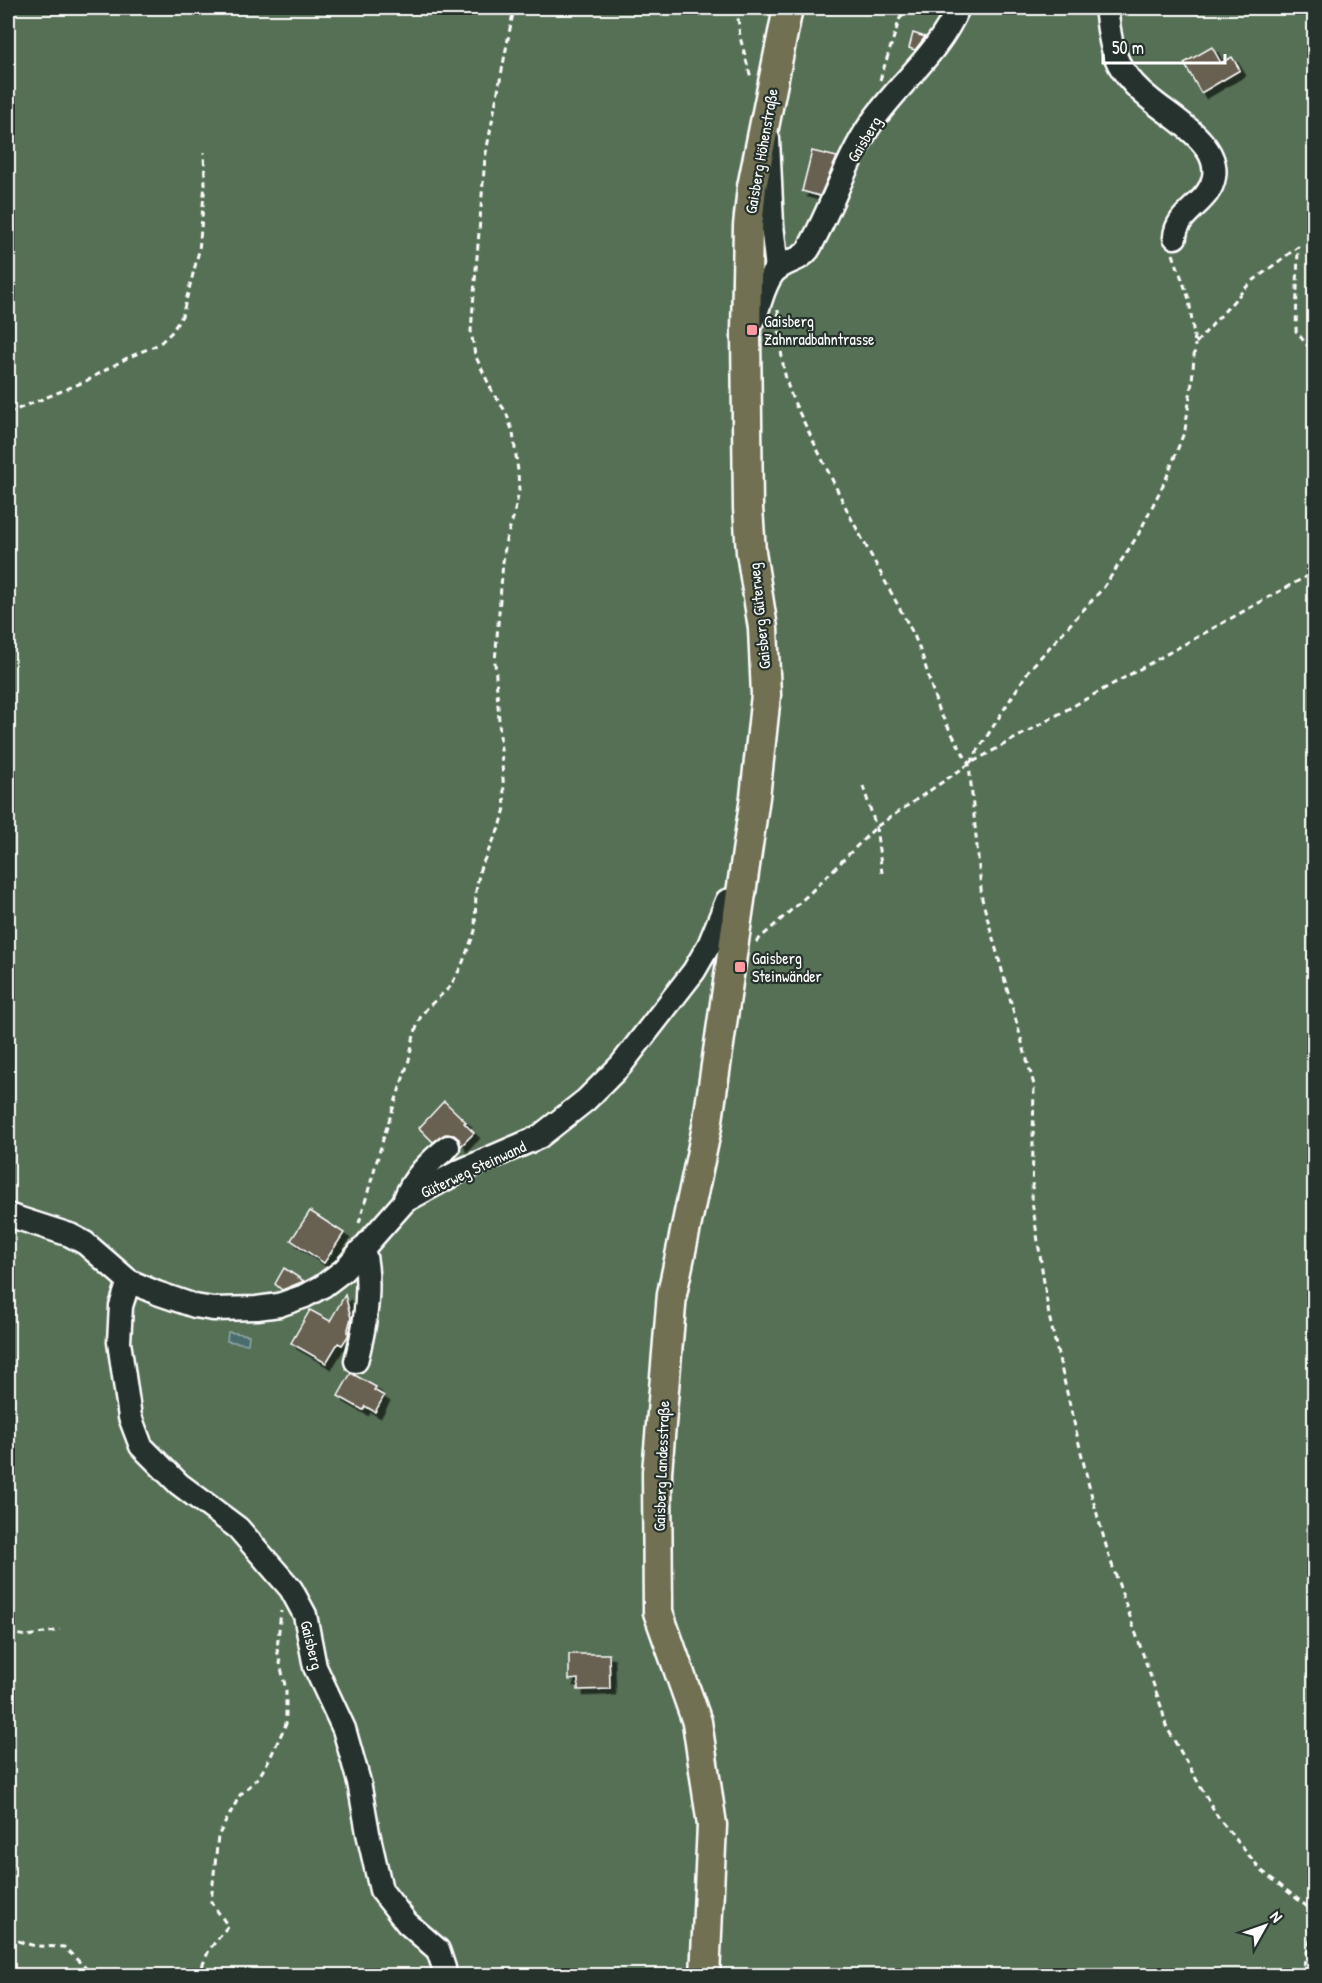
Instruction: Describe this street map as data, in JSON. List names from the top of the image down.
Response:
{
  "streets": {
    "main road": ["Gaisberg Höhenstraße", "Gaisberg Güterweg", "Gaisberg Landesstraße"],
    "street": ["Gaisberg", "Güterweg Steinwand"]
  },
  "crossings": [
    ["Gaisberg", "Güterweg Steinwand"],
    ["Gaisberg Höhenstraße", "Gaisberg Güterweg"],
    ["Gaisberg Güterweg", "Güterweg Steinwand"]
  ],
  "places": {
    "transit": ["Gaisberg Zahnradbahntrasse", "Gaisberg Steinwänder"]
  },
  "scale_bar": "50 m",
  "north": "top right"
}
